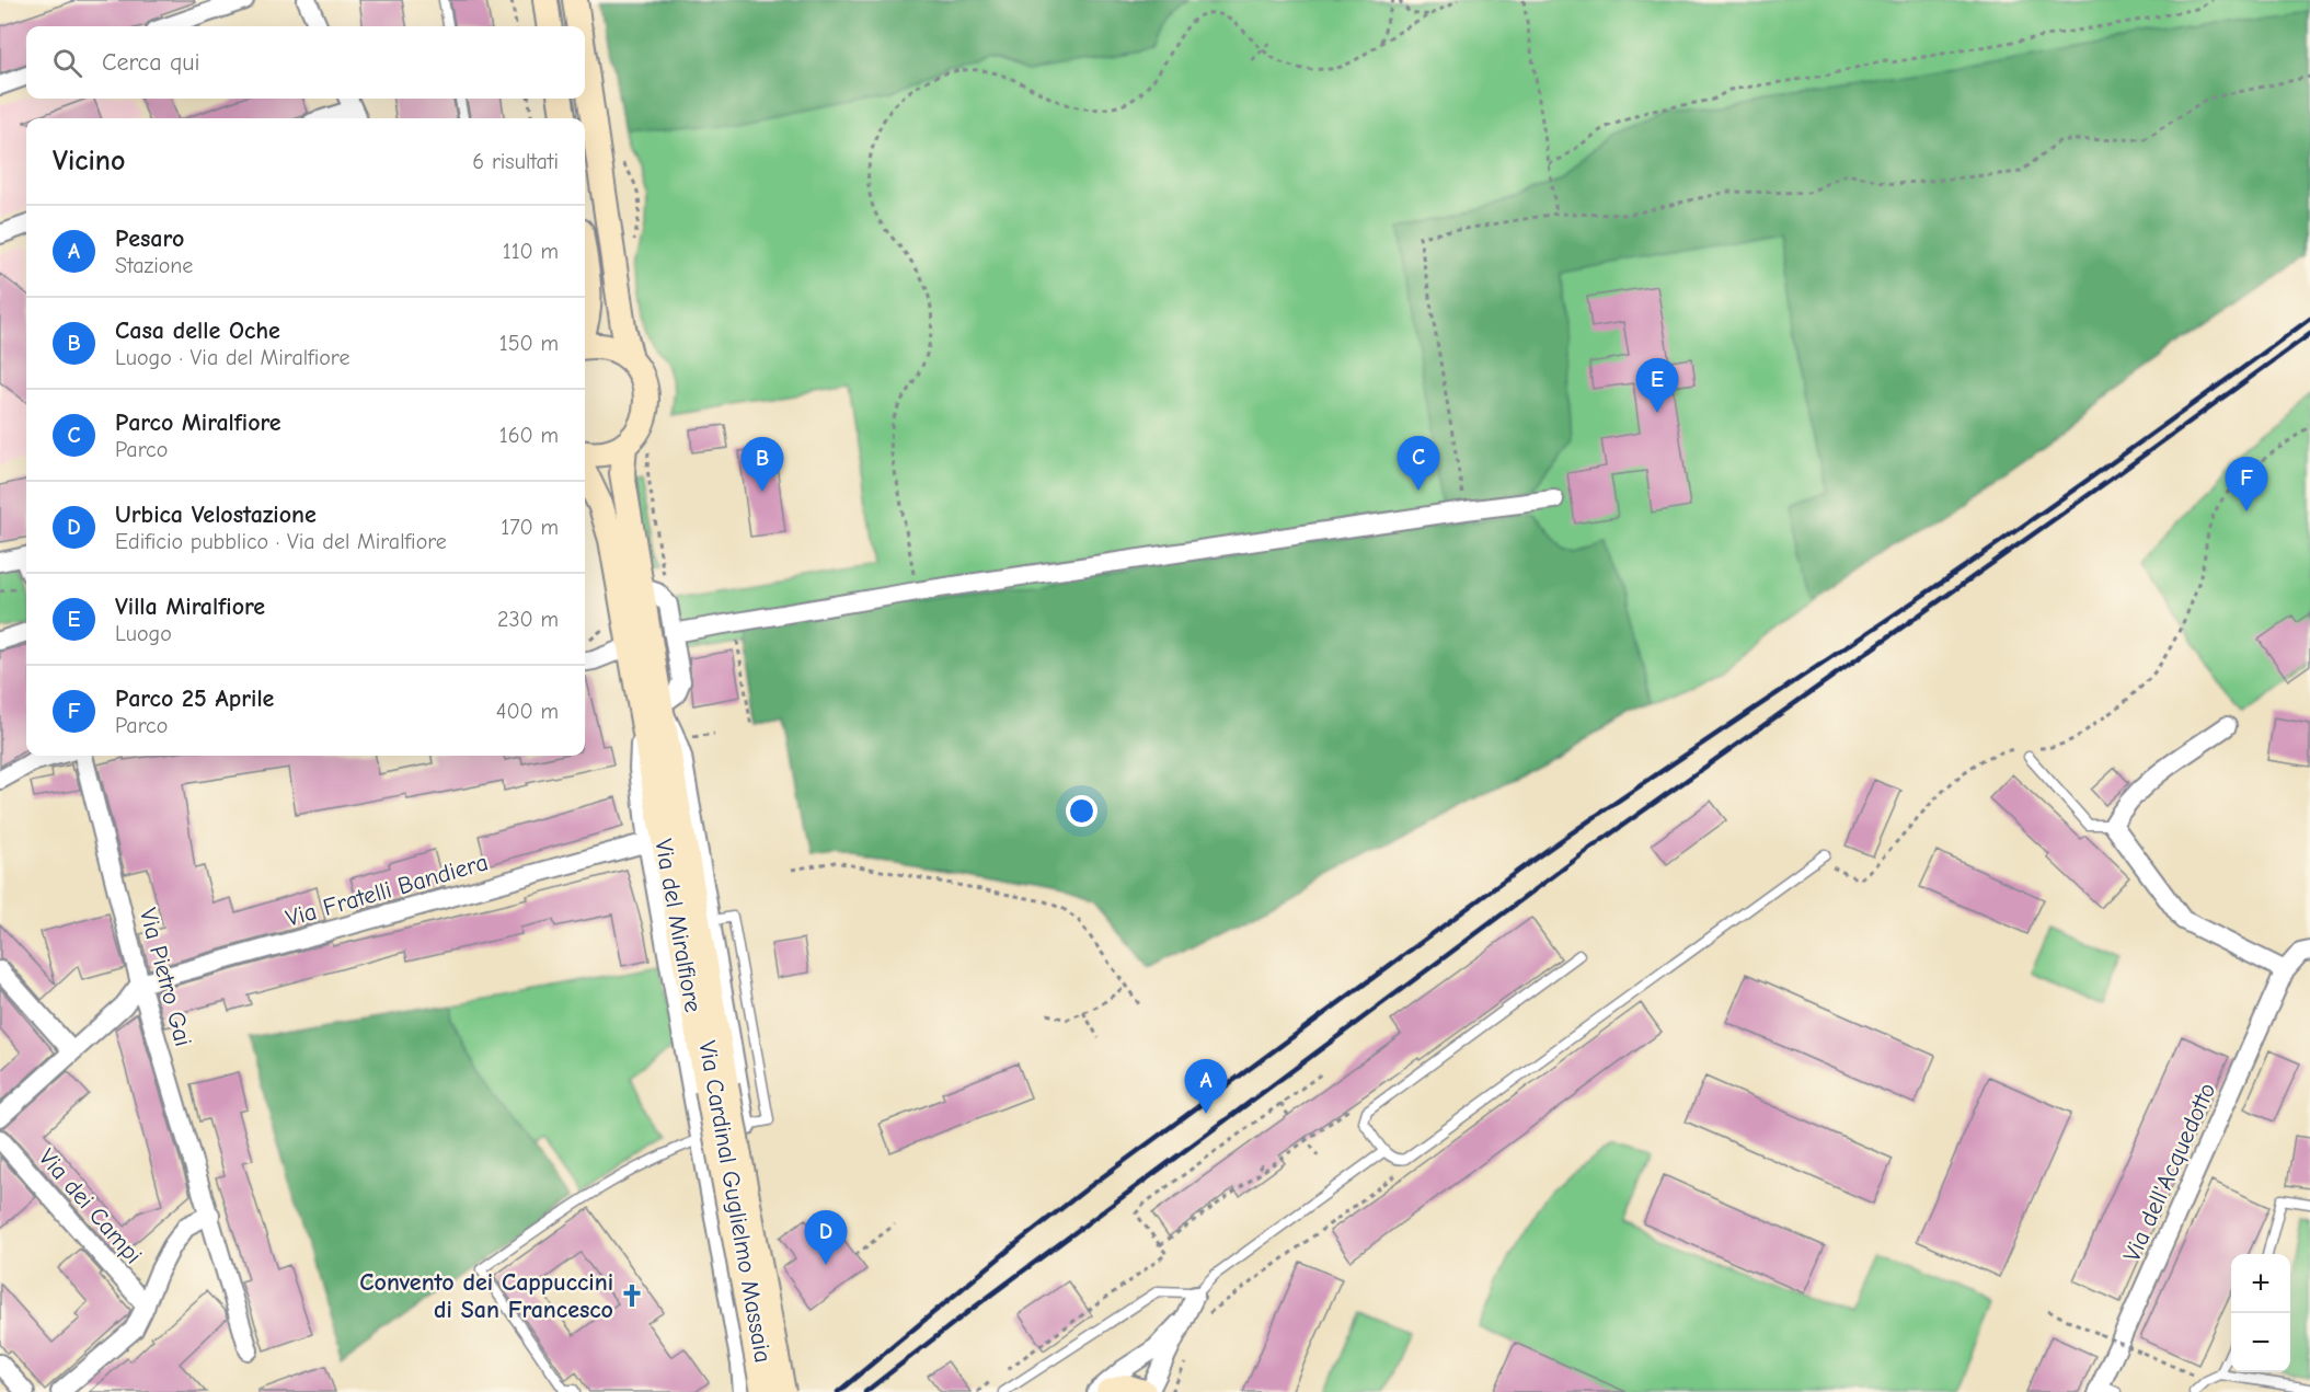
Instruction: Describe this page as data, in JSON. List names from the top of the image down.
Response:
{
  "streets": {
    "main road": ["Via del Miralfiore"],
    "street": [
      "Via Fratelli Bandiera",
      "Via Pietro Gai",
      "Via dell'Acquedotto",
      "Via Cardinal Guglielmo Massaia",
      "Via dei Campi"
    ]
  },
  "crossings": [
    ["Via Fratelli Bandiera", "Via Pietro Gai"],
    ["Via Fratelli Bandiera", "Via Cardinal Guglielmo Massaia"],
    ["Via del Miralfiore", "Via Cardinal Guglielmo Massaia"]
  ],
  "places": {
    "church": ["Convento dei Cappuccini di San Francesco"]
  },
  "page": {
    "search": "Cerca qui",
    "heading": ["Vicino", "6 risultati"],
    "list": [
      {
        "mark": "A",
        "name": "Pesaro",
        "note": "Stazione",
        "value": "110 m"
      },
      {
        "mark": "B",
        "name": "Casa delle Oche",
        "note": "Luogo · Via del Miralfiore",
        "value": "150 m"
      },
      {
        "mark": "C",
        "name": "Parco Miralfiore",
        "note": "Parco",
        "value": "160 m"
      },
      {
        "mark": "D",
        "name": "Urbica Velostazione",
        "note": "Edificio pubblico · Via del Miralfiore",
        "value": "170 m"
      },
      {
        "mark": "E",
        "name": "Villa Miralfiore",
        "note": "Luogo",
        "value": "230 m"
      },
      {
        "mark": "F",
        "name": "Parco 25 Aprile",
        "note": "Parco",
        "value": "400 m"
      }
    ],
    "pins": [
      "E",
      "C",
      "B",
      "F",
      "A",
      "D"
    ],
    "map_buttons": ["+", "−"]
  }
}
